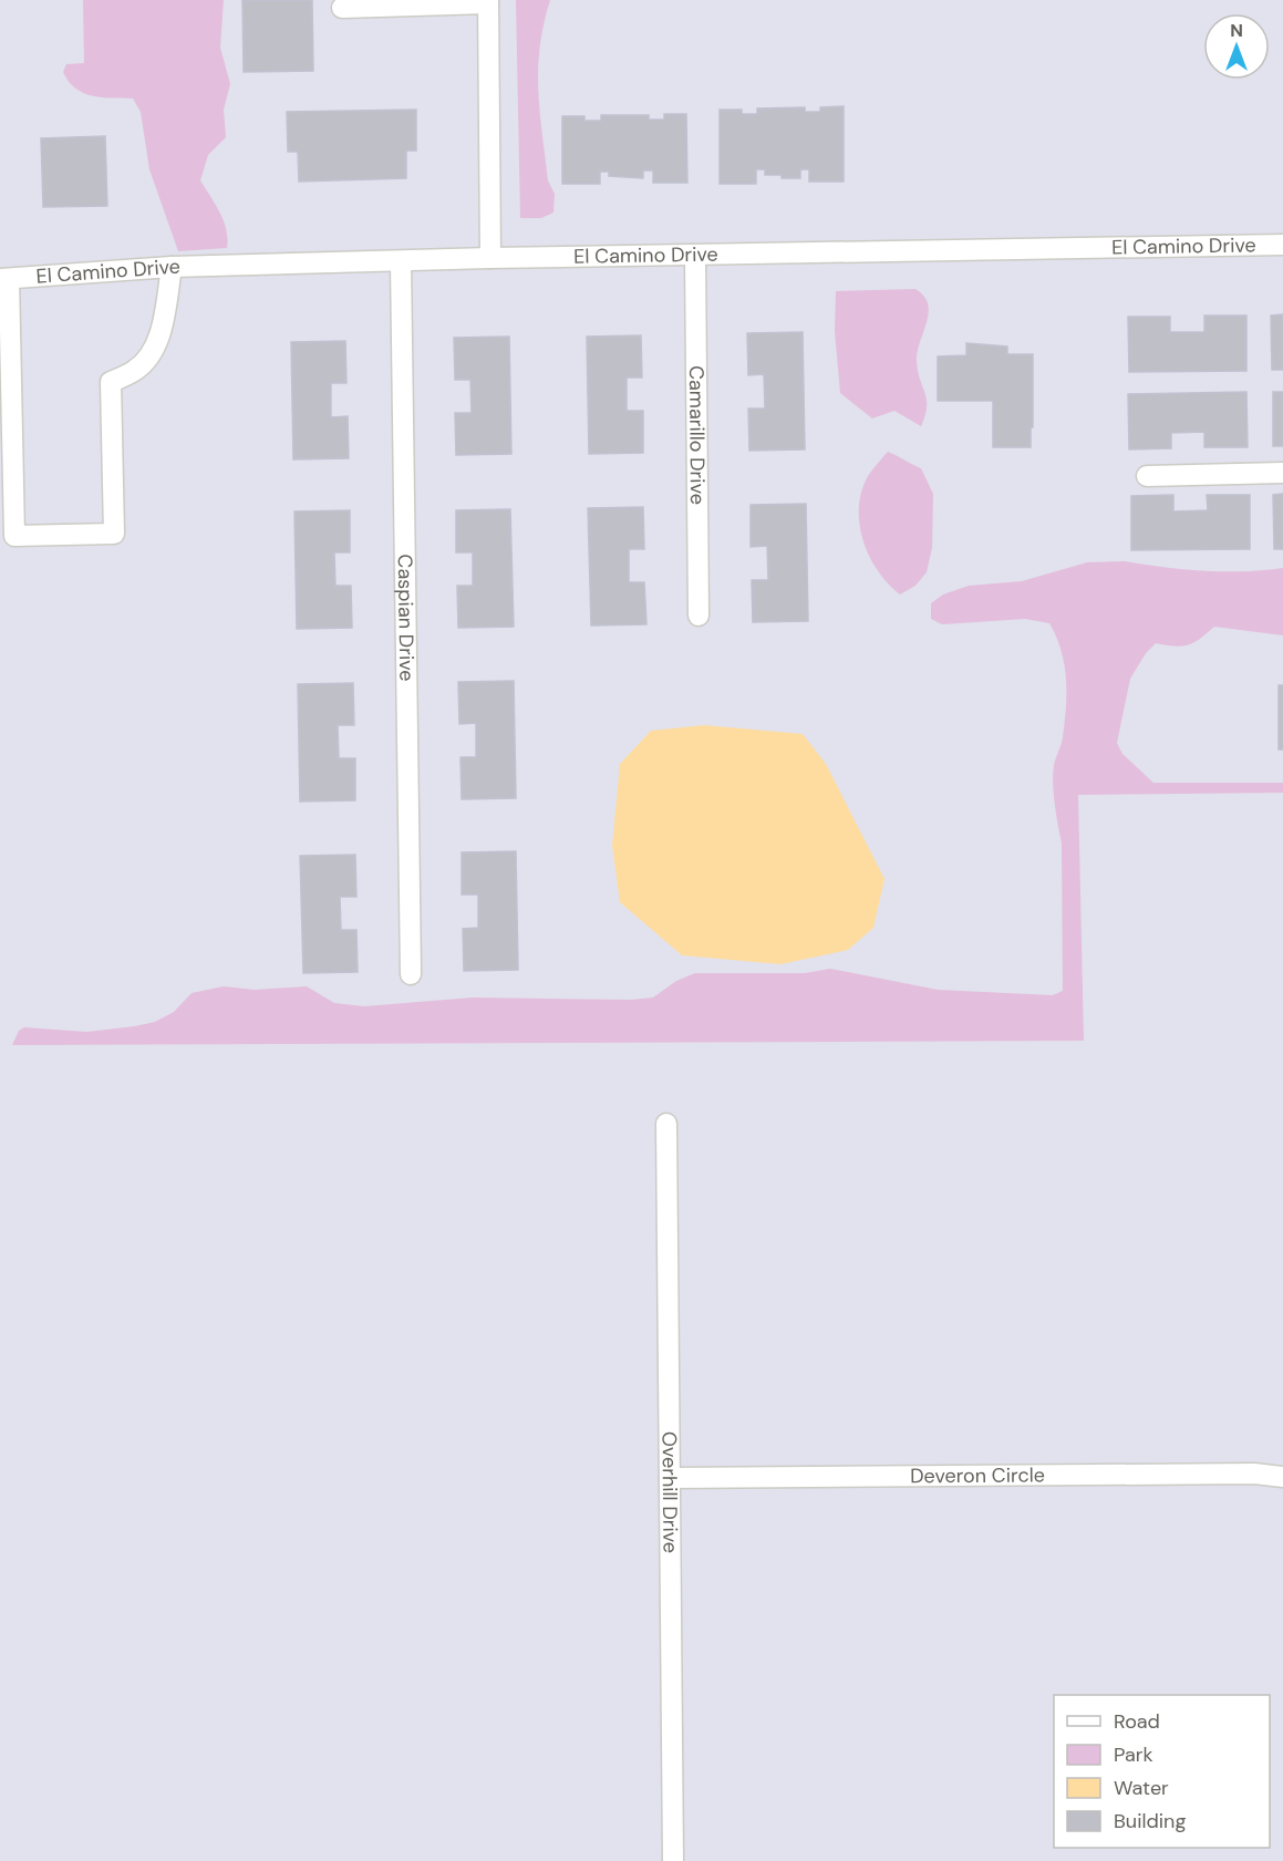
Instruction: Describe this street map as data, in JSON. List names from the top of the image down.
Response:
{
  "streets": {
    "street": [
      "El Camino Drive",
      "Camarillo Drive",
      "Caspian Drive",
      "Deveron Circle",
      "Overhill Drive"
    ]
  },
  "crossings": [
    ["El Camino Drive", "Camarillo Drive"],
    ["El Camino Drive", "Caspian Drive"],
    ["Deveron Circle", "Overhill Drive"]
  ],
  "legend": [
    "Road",
    "Park",
    "Water",
    "Building"
  ],
  "north": "top"
}
